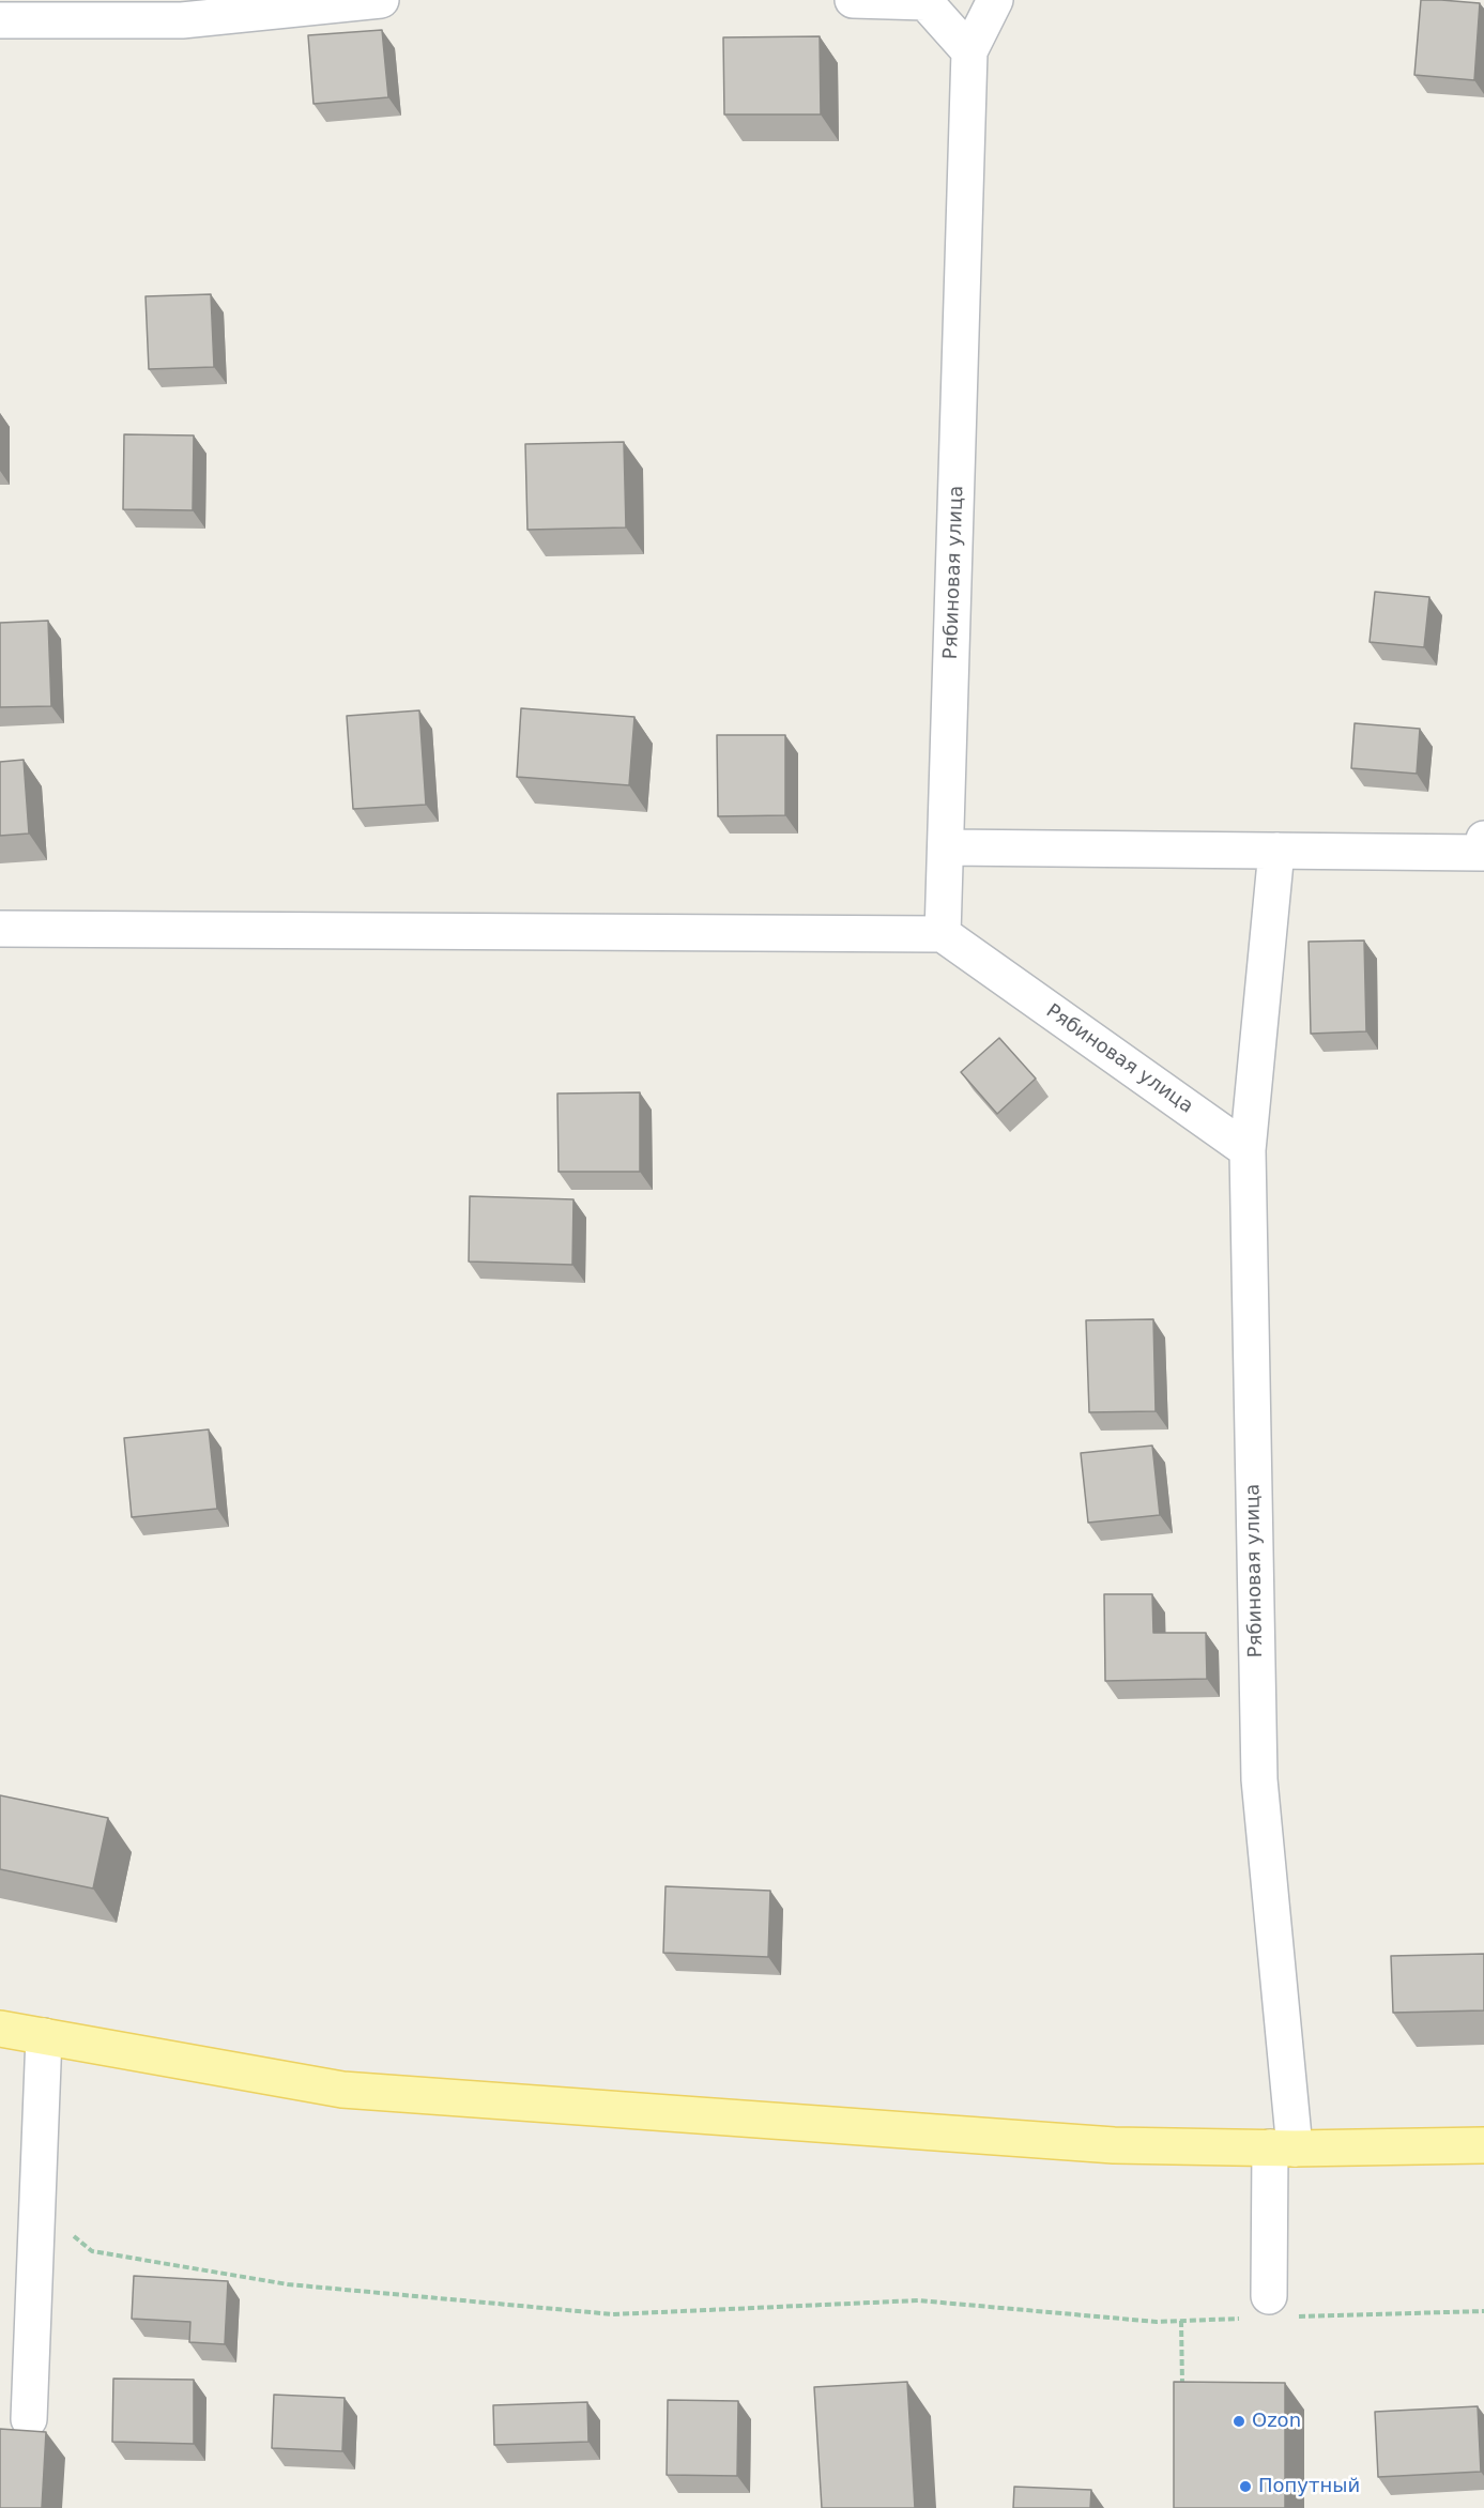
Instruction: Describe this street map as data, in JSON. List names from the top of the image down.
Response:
{
  "streets": {
    "street": ["Рябиновая улица"]
  },
  "places": ["Ozon", "Попутный"]
}
